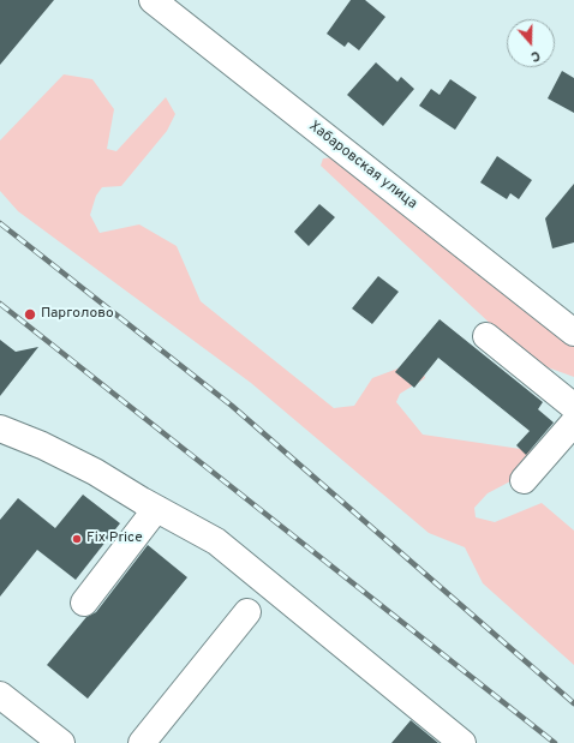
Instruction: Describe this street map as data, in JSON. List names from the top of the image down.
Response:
{
  "streets": {
    "street": ["Хабаровская улица"]
  },
  "places": ["Парголово", "Fix Price"],
  "north": "bottom"
}
